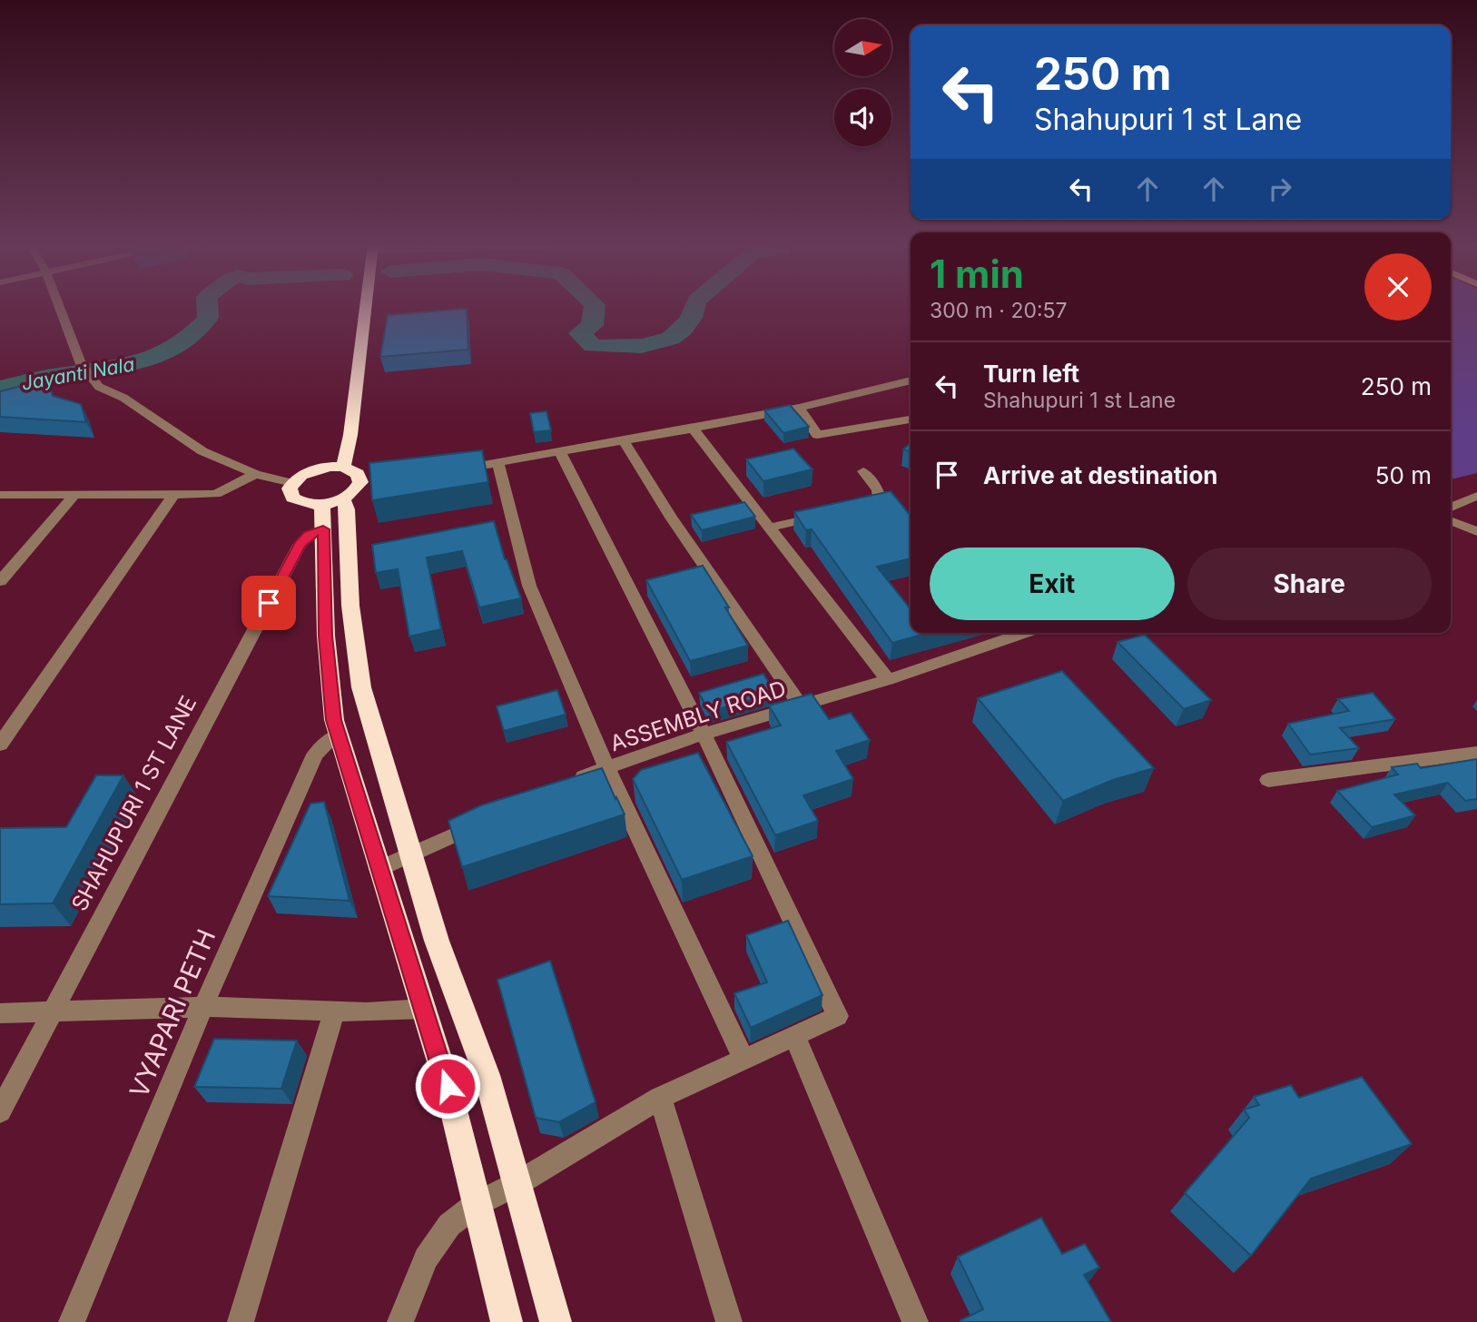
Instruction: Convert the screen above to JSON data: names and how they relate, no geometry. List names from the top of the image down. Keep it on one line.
{"streets":{"street":["ASSEMBLY ROAD","SHAHUPURI 1 ST LANE","VYAPARI PETH"]},"water":["Jayanti Nala"],"north":"right","page":{"turn":["250 m","Shahupuri 1 st Lane"],"heading":["1 min","300 m · 20:57"],"list":[{"name":"Turn left","note":"Shahupuri 1 st Lane","value":"250 m"},{"name":"Arrive at destination","value":"50 m"}],"buttons":["Exit","Share"]}}
